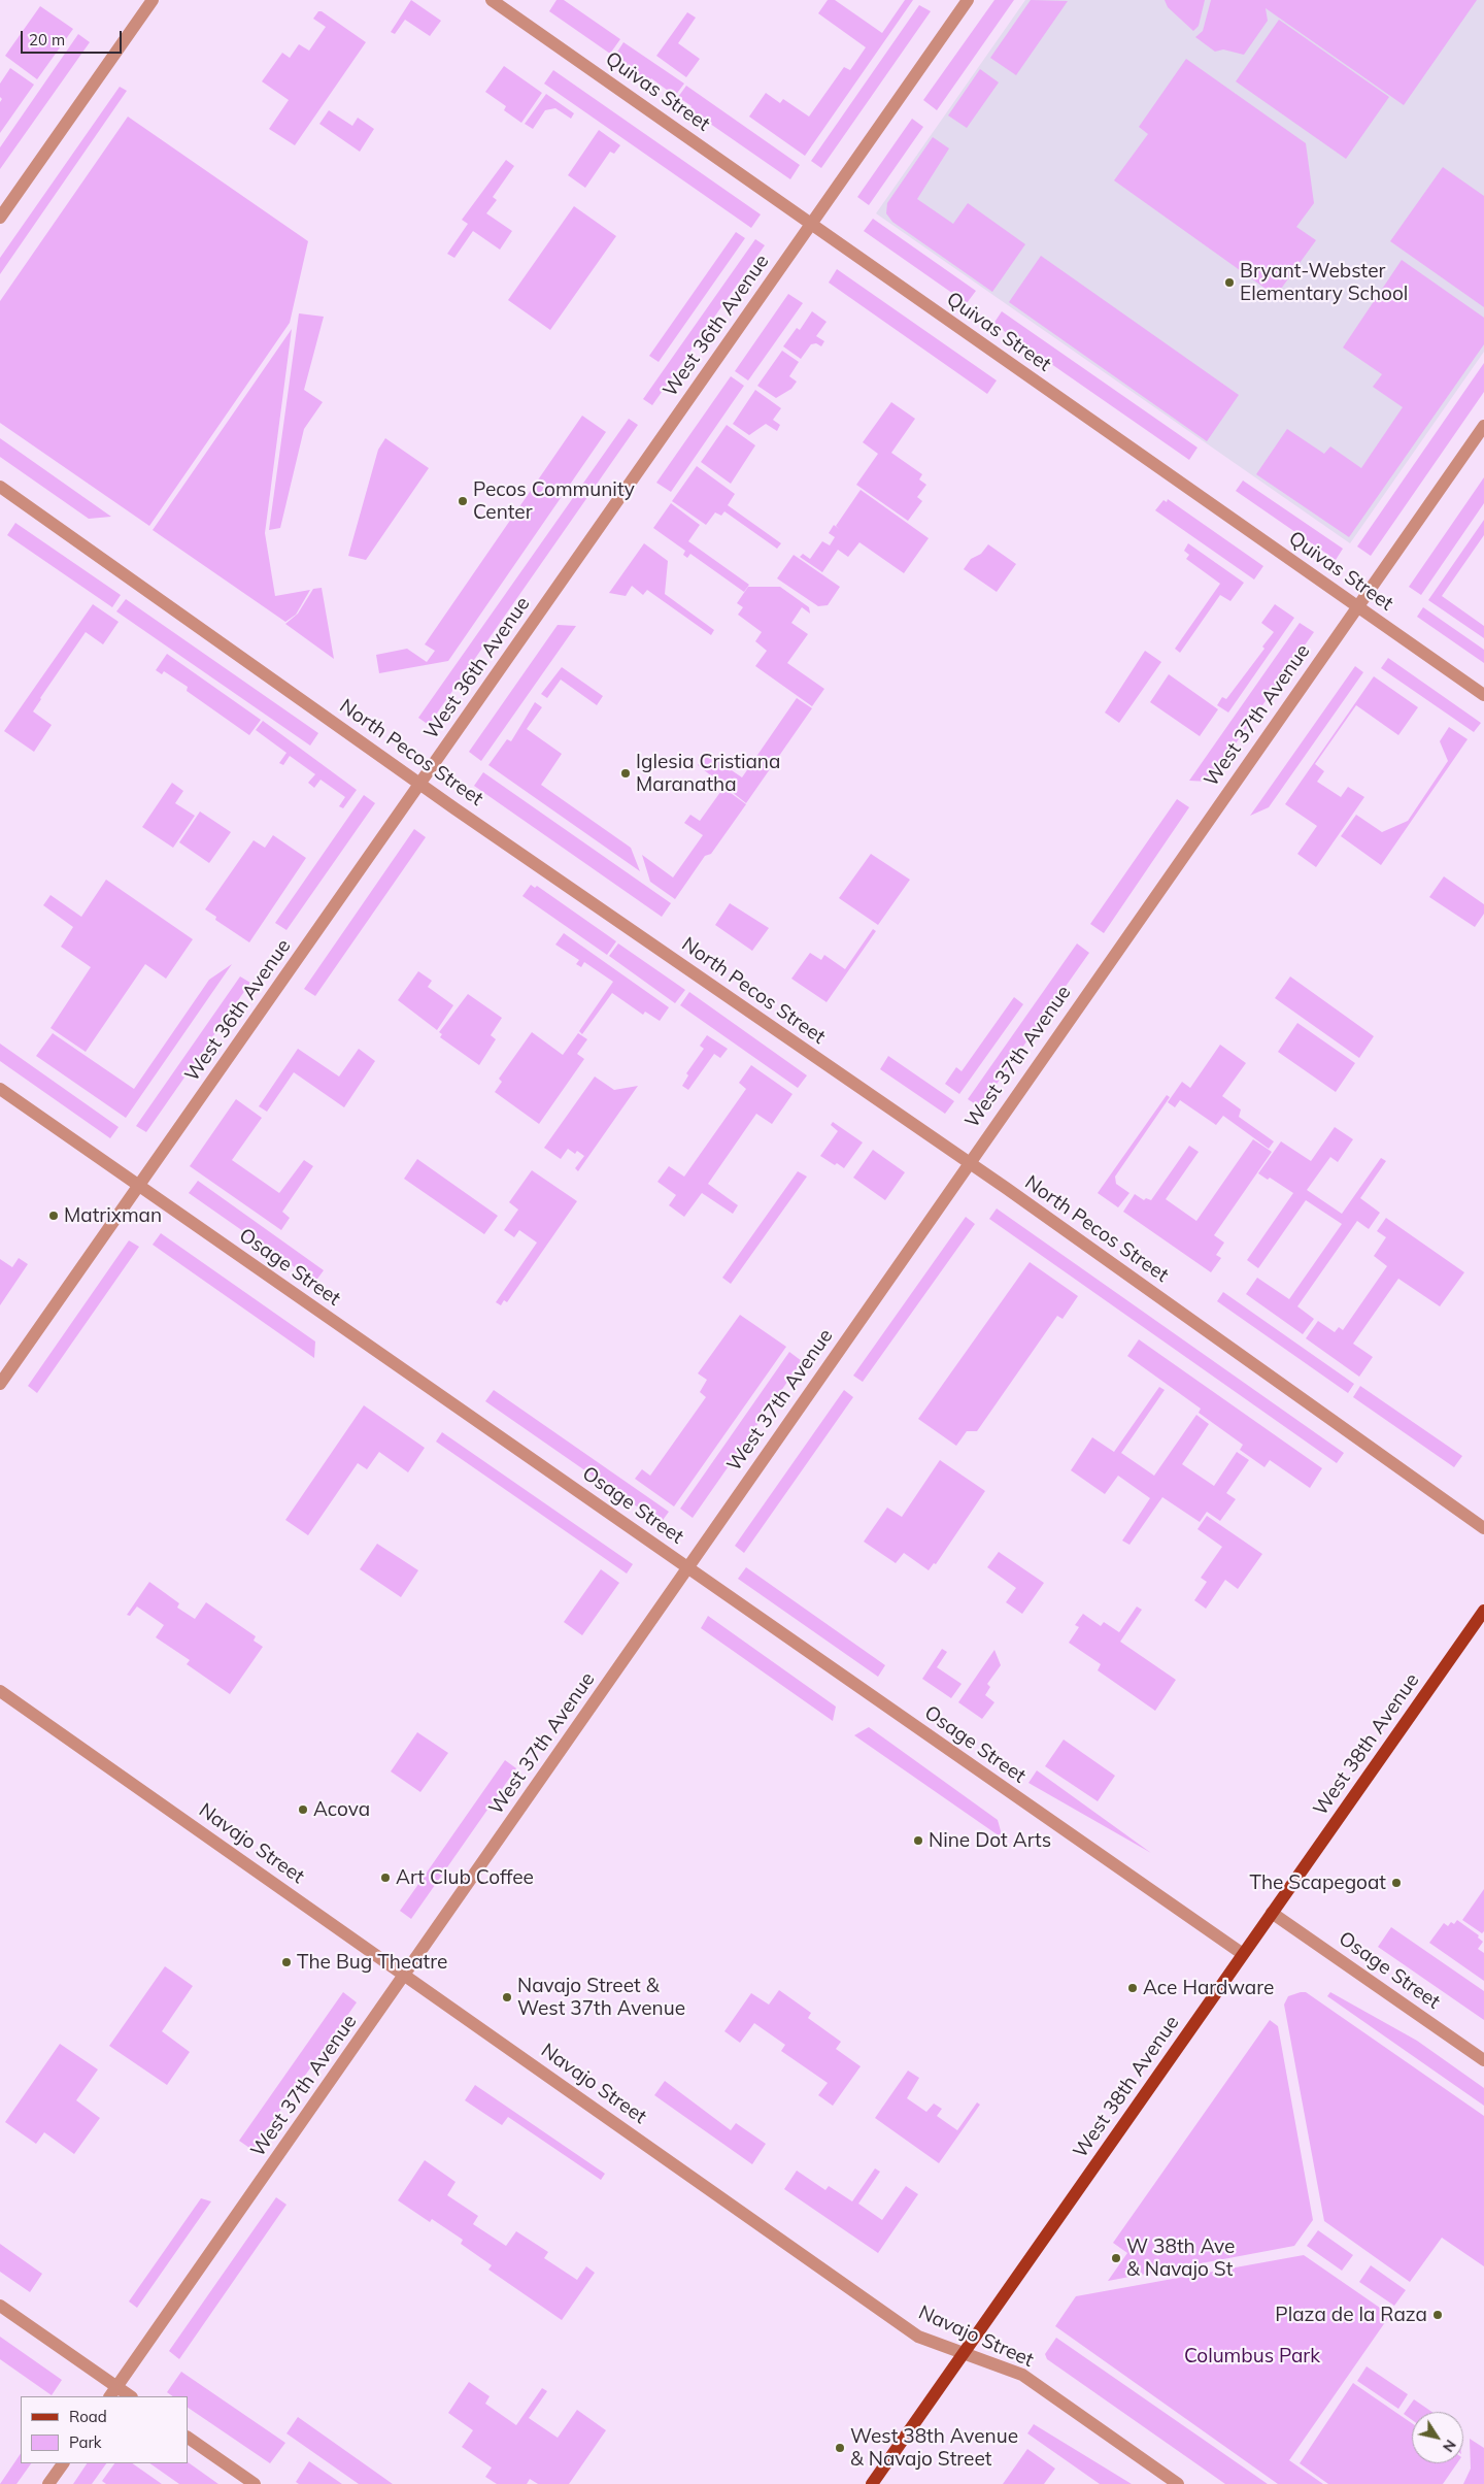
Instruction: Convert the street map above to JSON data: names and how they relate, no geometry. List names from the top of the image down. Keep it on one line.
{"streets":{"main road":["West 38th Avenue"],"street":["Quivas Street","West 36th Avenue","West 37th Avenue","North Pecos Street","Osage Street","Navajo Street"]},"crossings":[["Quivas Street","West 36th Avenue"],["Quivas Street","West 37th Avenue"],["West 36th Avenue","North Pecos Street"],["West 36th Avenue","Osage Street"],["West 37th Avenue","North Pecos Street"],["West 37th Avenue","Osage Street"],["West 37th Avenue","Navajo Street"],["Osage Street","West 38th Avenue"],["West 38th Avenue","Navajo Street"]],"parks":["Columbus Park"],"places":["Bryant-Webster Elementary School","Pecos Community Center","Iglesia Cristiana Maranatha","Matrixman","Acova","Nine Dot Arts","Art Club Coffee","The Scapegoat","The Bug Theatre","Ace Hardware","Navajo Street & West 37th Avenue","W 38th Ave & Navajo St","Plaza de la Raza","West 38th Avenue & Navajo Street"],"legend":["Road","Park"],"scale_bar":"20 m","north":"bottom right"}
